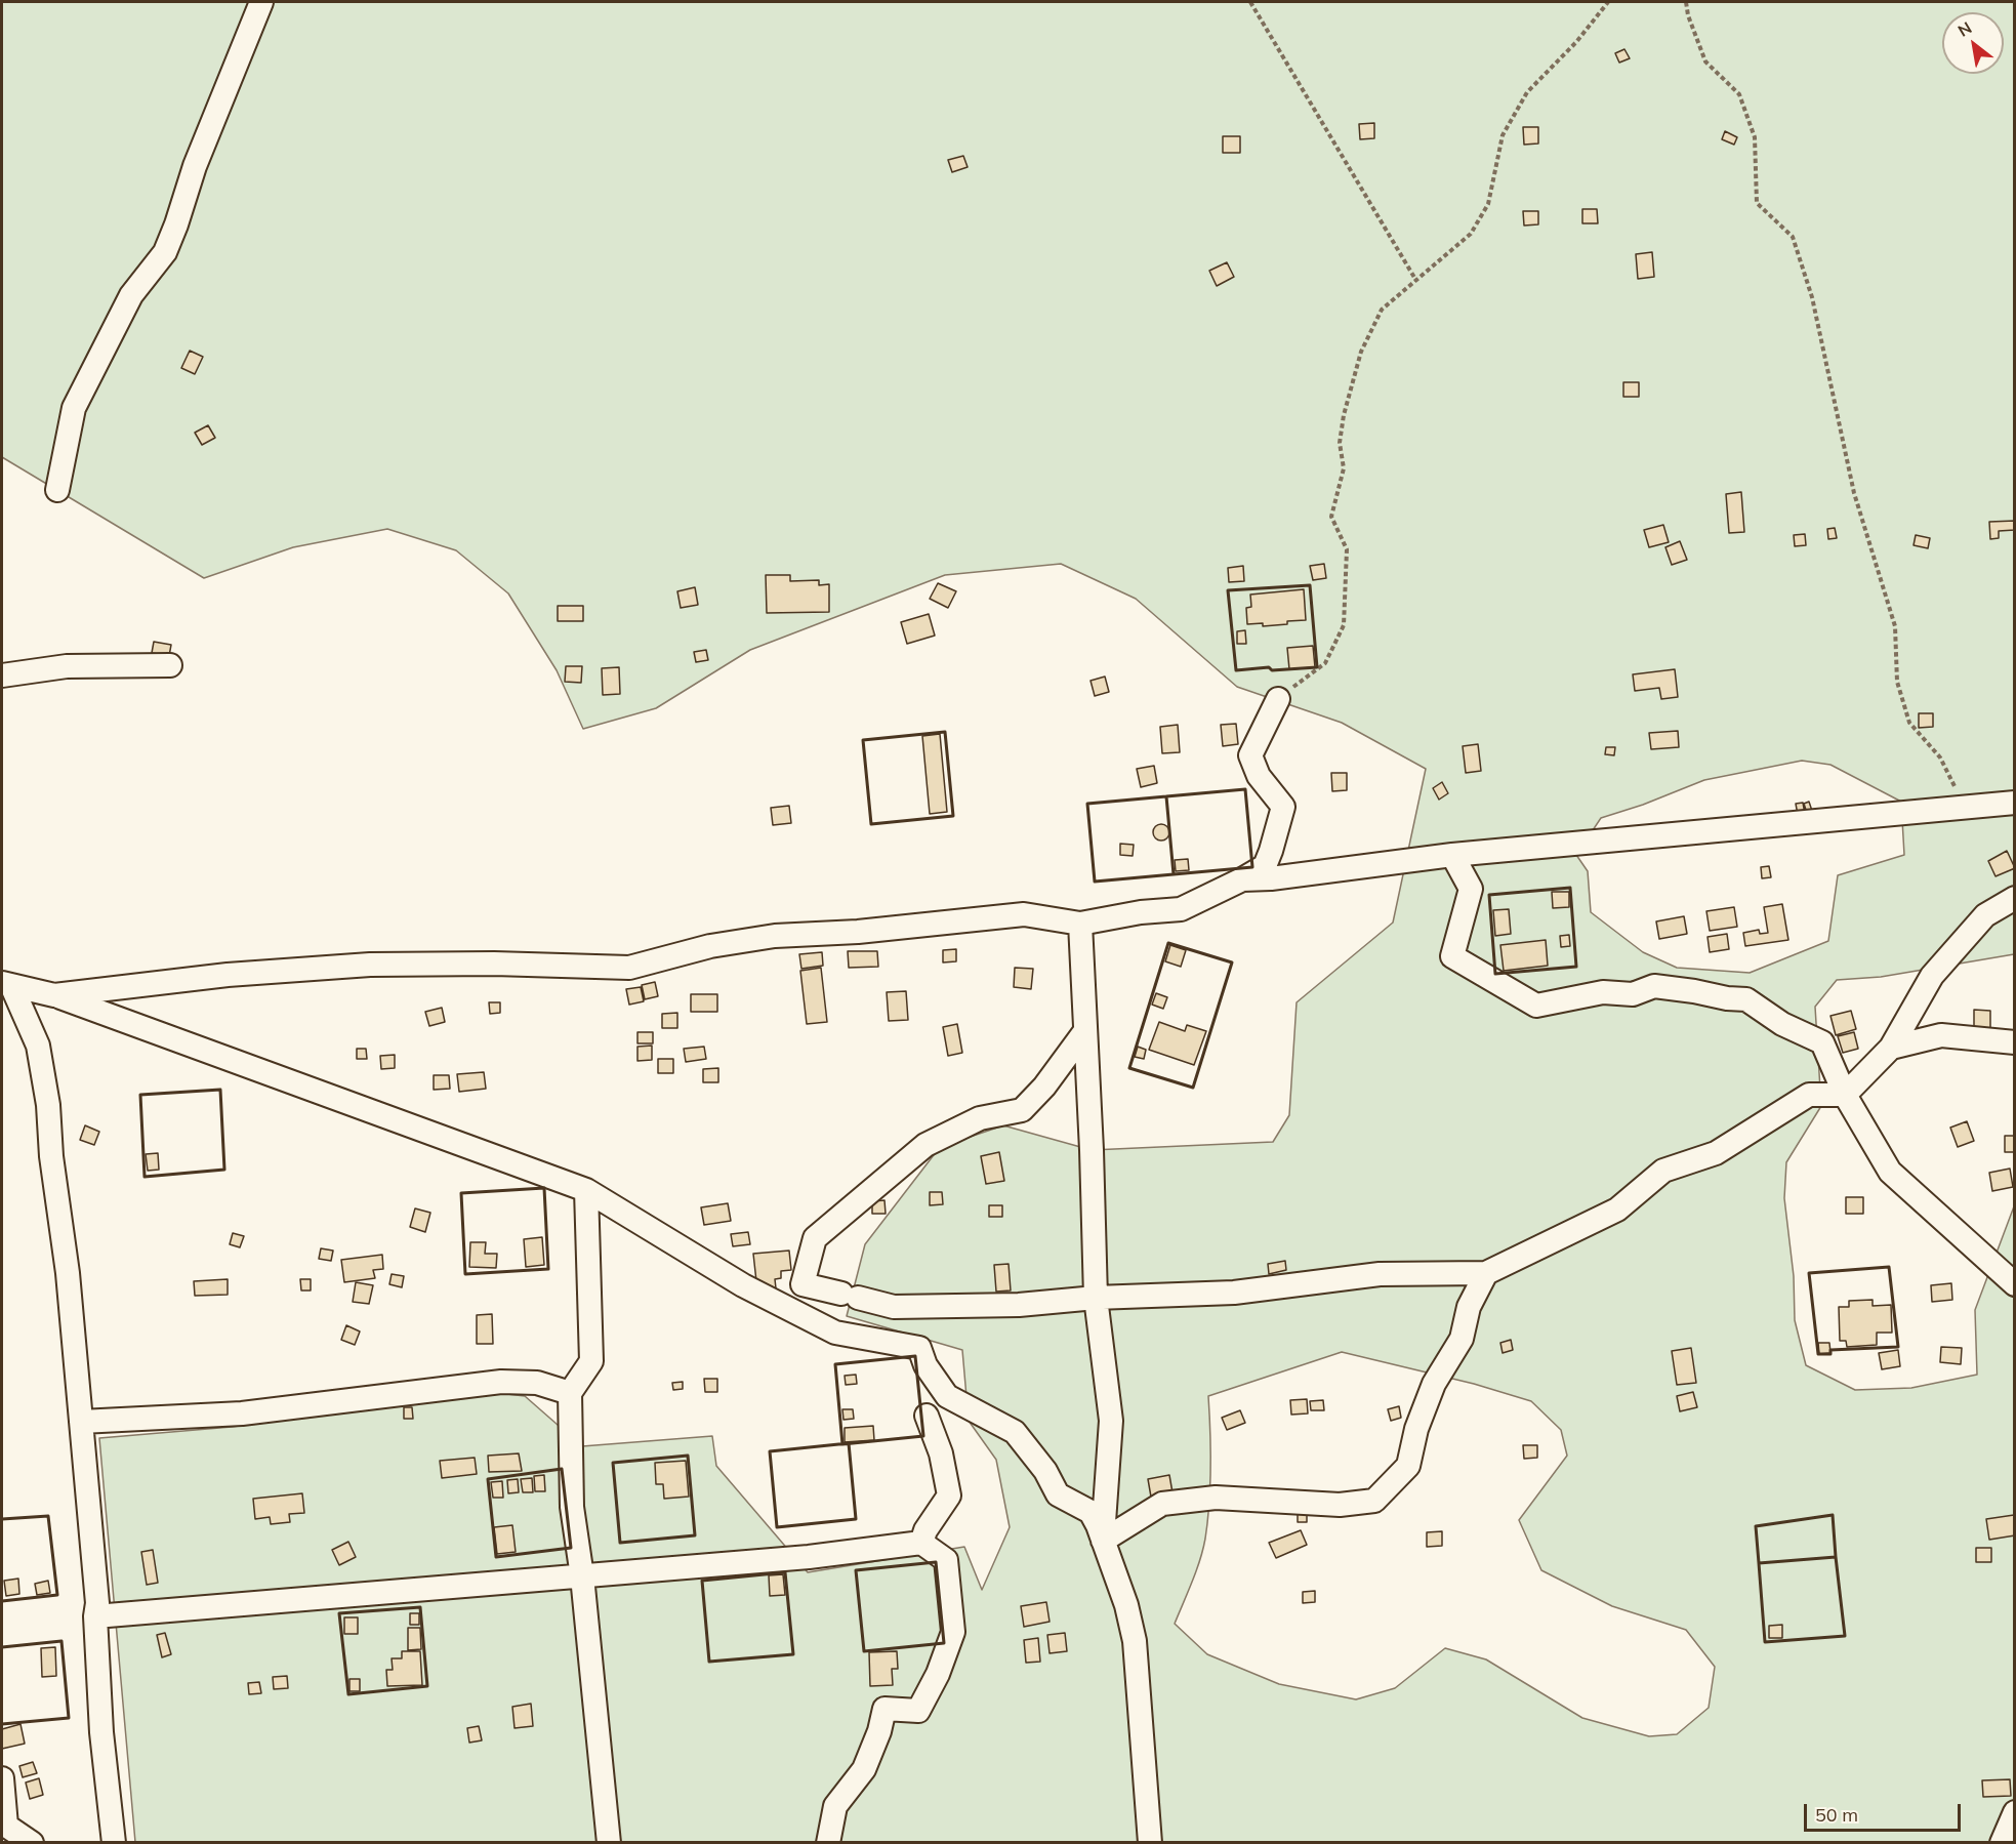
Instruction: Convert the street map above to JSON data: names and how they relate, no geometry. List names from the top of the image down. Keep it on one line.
{"scale_bar":"50 m","north":"top left"}
